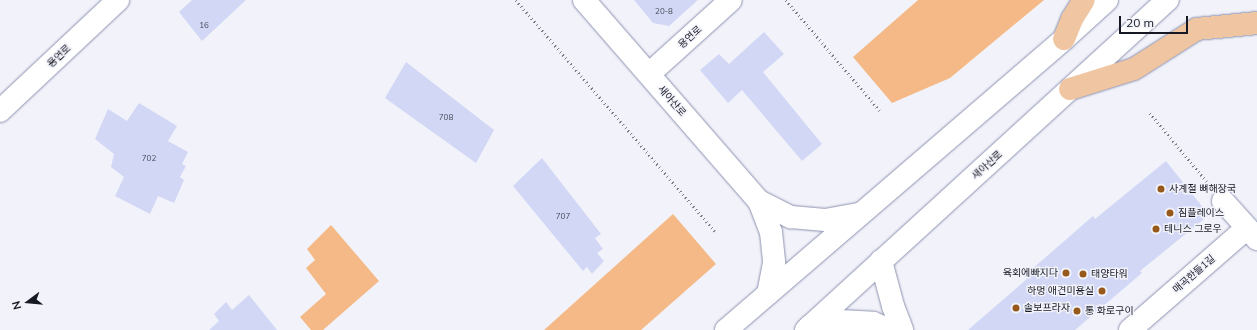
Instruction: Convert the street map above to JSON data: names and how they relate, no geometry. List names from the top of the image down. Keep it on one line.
{"streets":{"street":["용연로","새아산로","매곡한들1길"]},"crossings":[["용연로","새아산로"]],"places":["사계절 뼈해장국","짐플레이스","테니스 그로우","육회에빠지다","태양타워","하멍 애견미용실","솔보프라자","통 화로구이"],"house_numbers":["20-8","16","708","702","707"],"scale_bar":"20 m","north":"left"}
